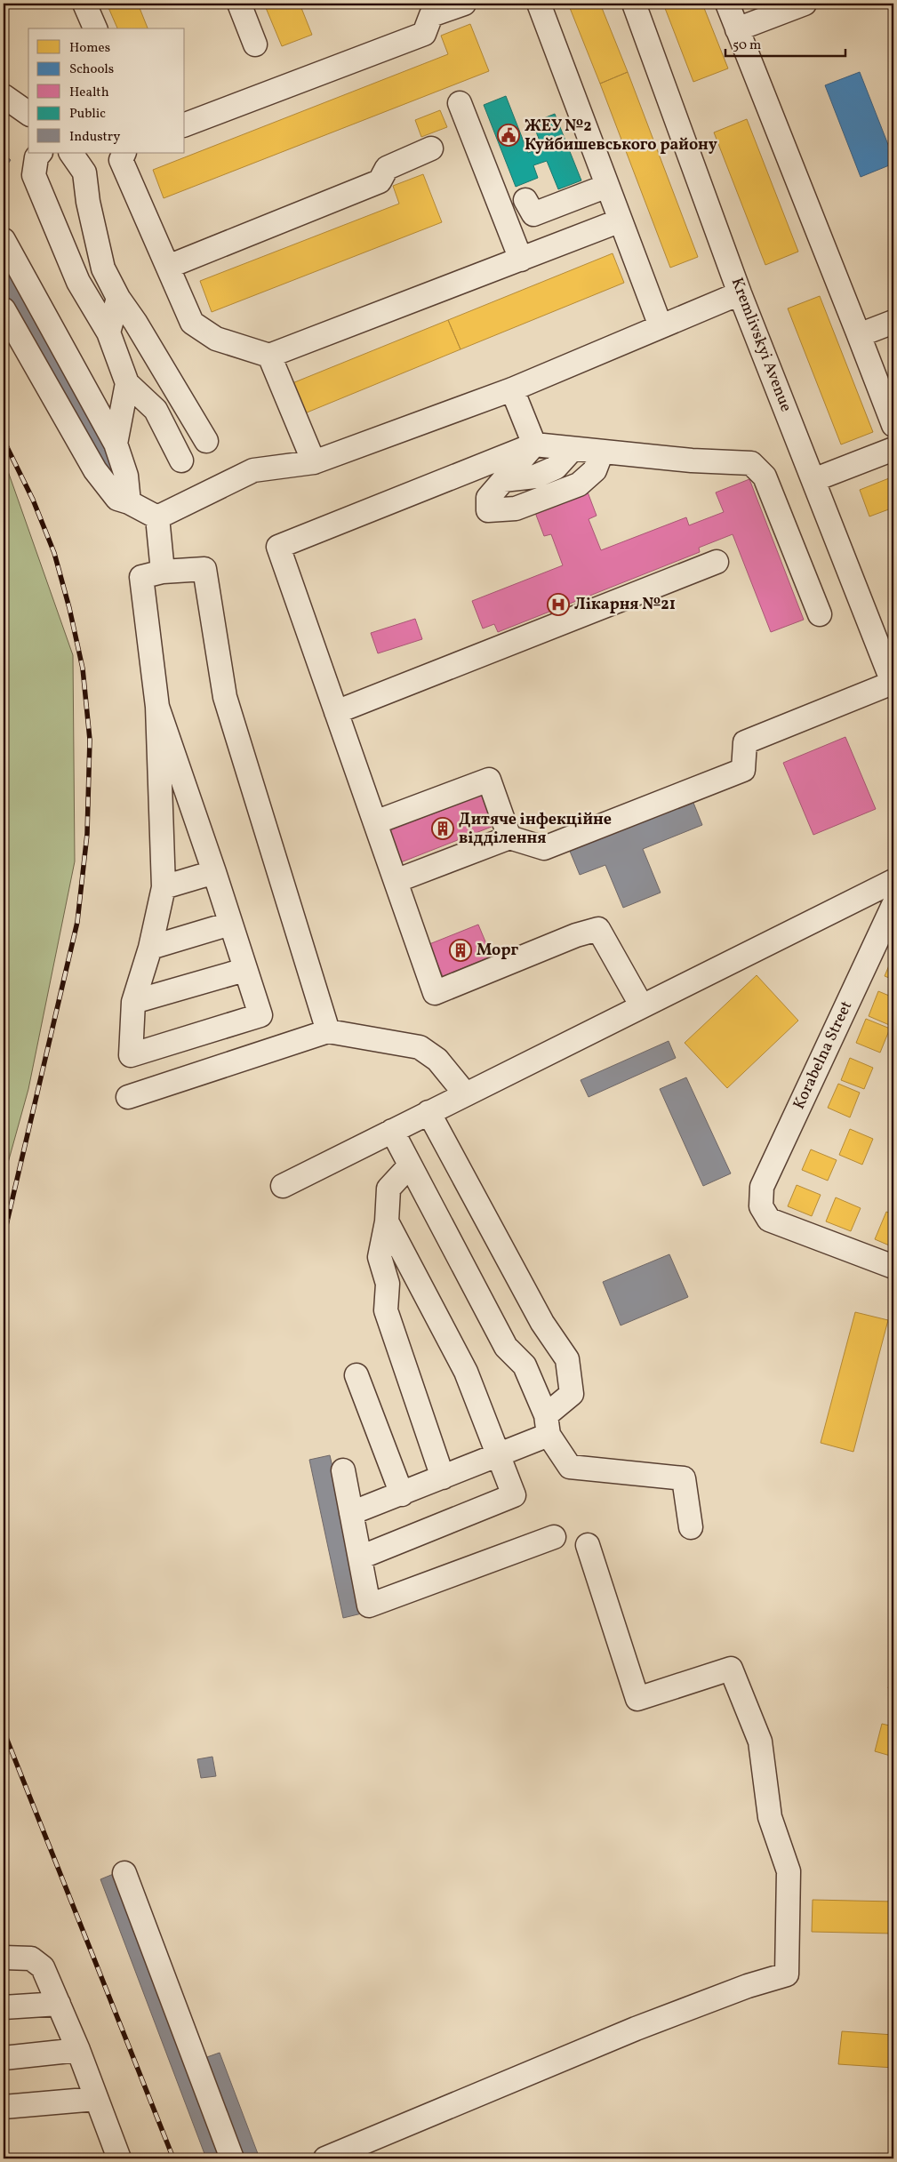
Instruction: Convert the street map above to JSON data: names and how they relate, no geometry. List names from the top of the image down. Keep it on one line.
{"streets":{"street":["Kremlivskyi Avenue","Korabelna Street"]},"places":{"public building":["ЖЕУ №2 Куйбишевського району"],"hospital":["Лікарня №21"],"building":["Дитяче інфекційне відділення","Морг"]},"legend":["Homes","Schools","Health","Public","Industry"],"scale_bar":"50 m"}
